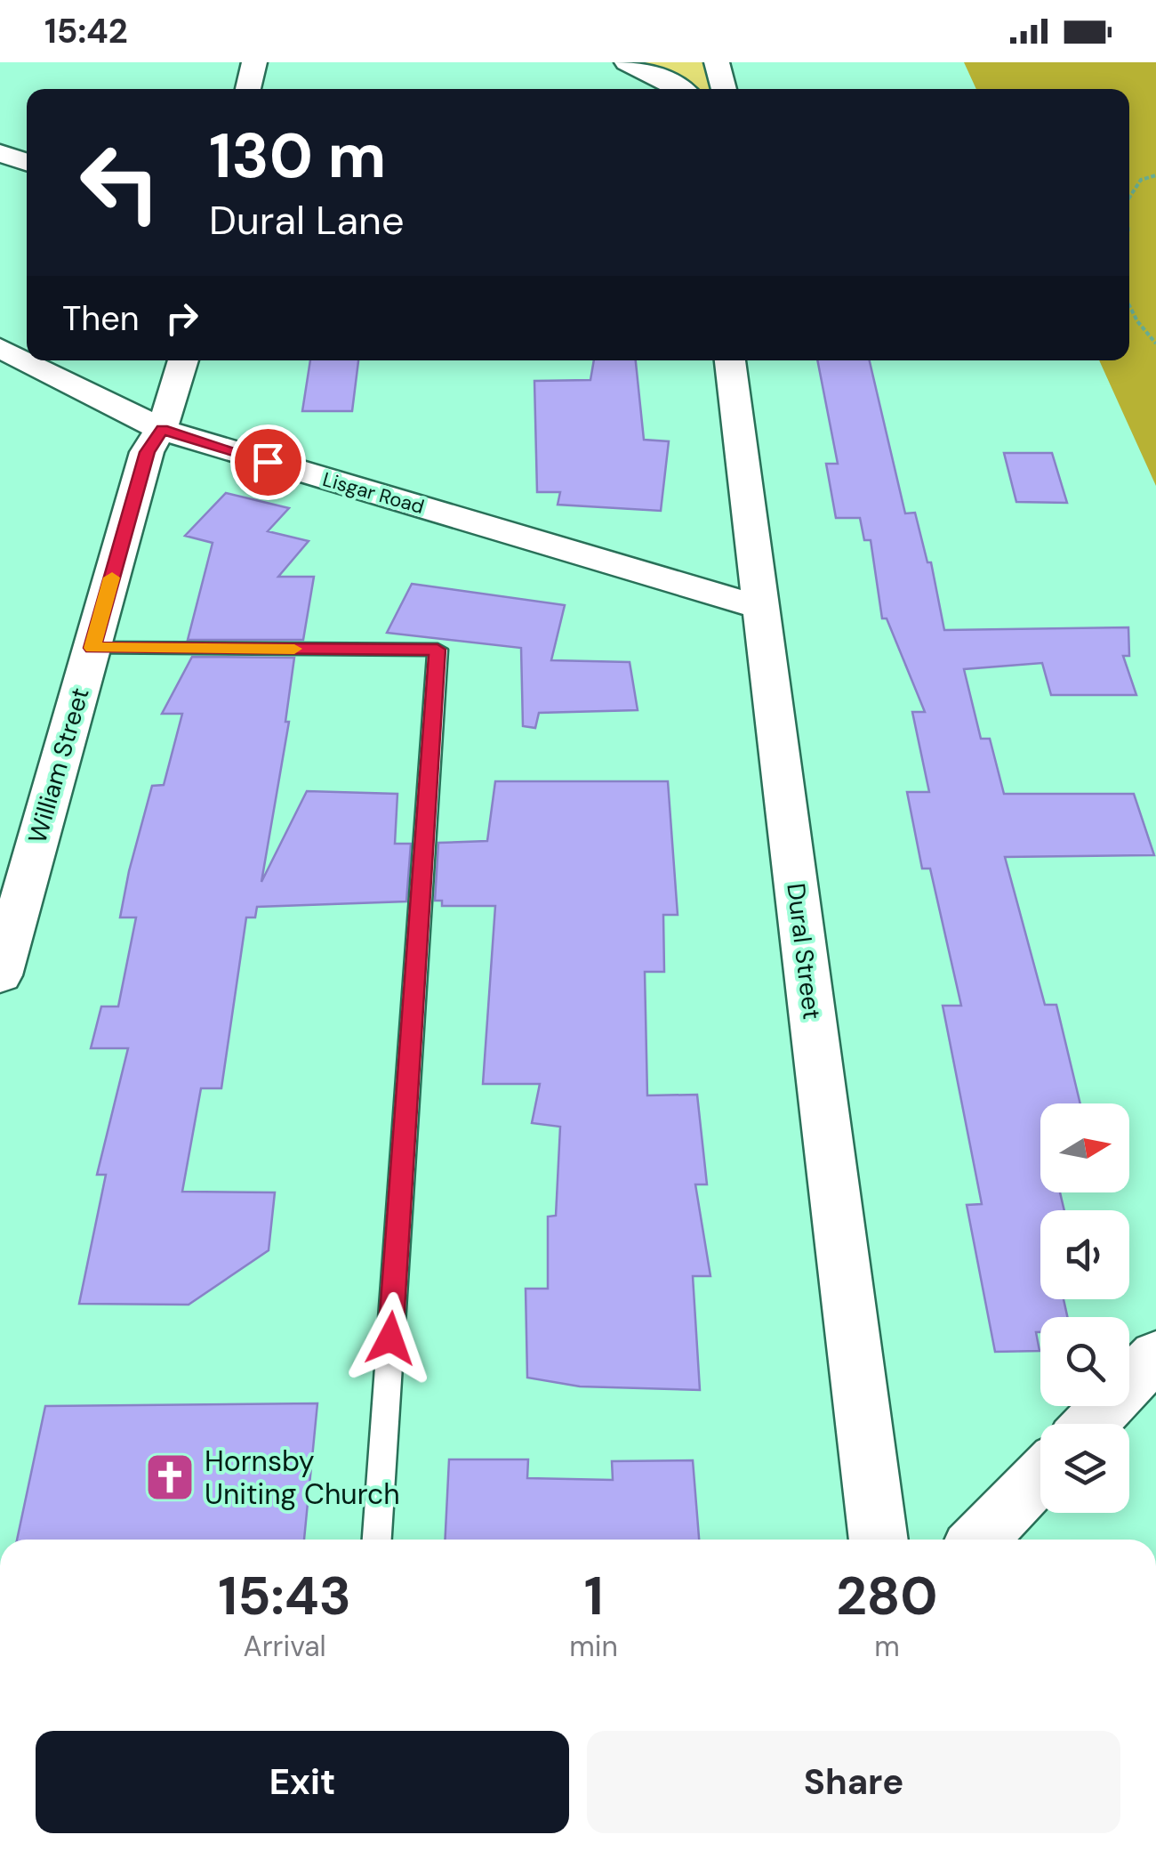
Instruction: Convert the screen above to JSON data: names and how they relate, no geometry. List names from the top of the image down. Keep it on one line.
{"streets":{"street":["Lisgar Road","William Street","Dural Street"]},"crossings":[["Lisgar Road","William Street"],["Lisgar Road","Dural Street"]],"places":{"church":["Hornsby Uniting Church"]},"north":"right","page":{"status":"15:42","turn":["130 m","Dural Lane"],"then":"Then","eta":["15:43","Arrival","1","min","280","m"],"buttons":["Exit","Share"]}}
